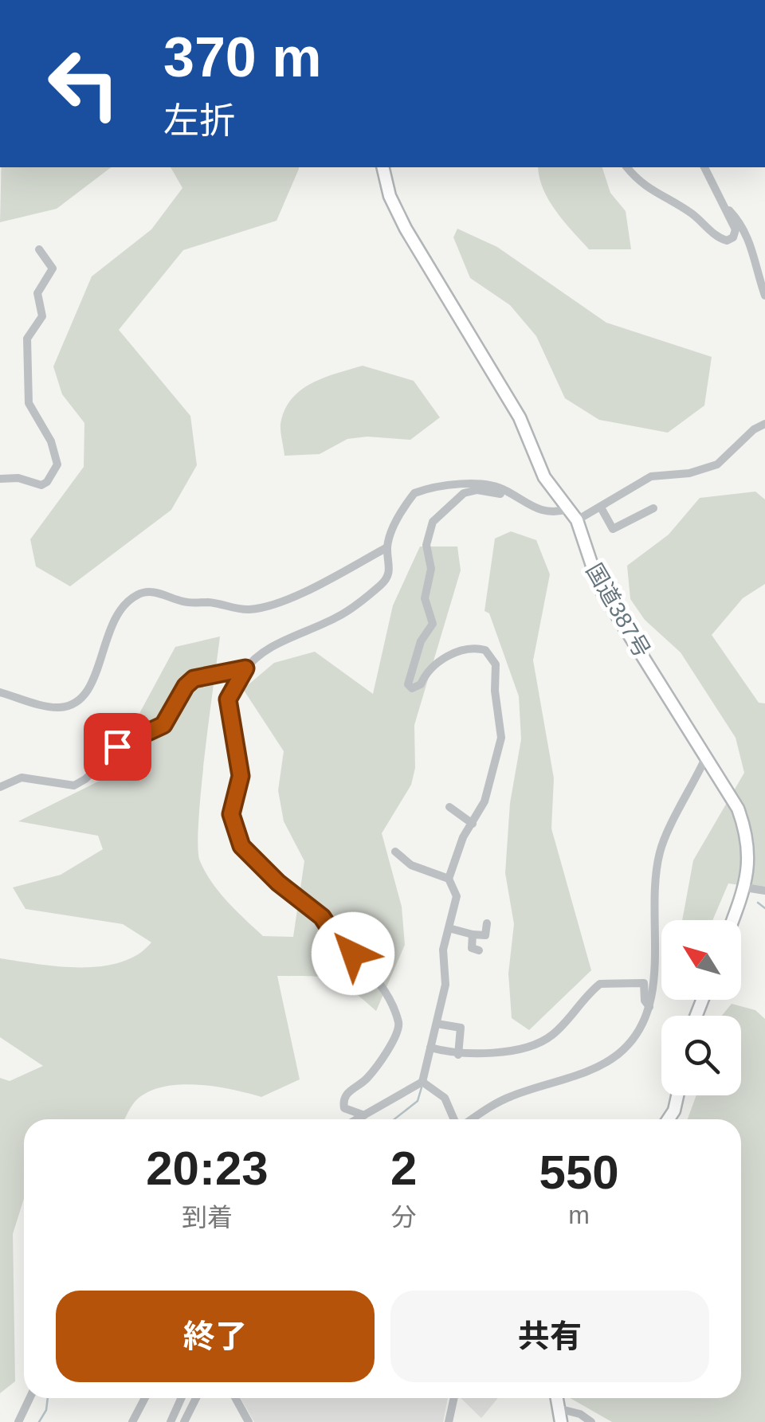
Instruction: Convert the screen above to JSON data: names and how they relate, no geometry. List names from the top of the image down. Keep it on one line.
{"streets":{"highway":["国道387号"]},"north":"top left","page":{"turn":["370 m","左折"],"eta":["20:23","到着","2","分","550","m"],"buttons":["終了","共有"]}}
